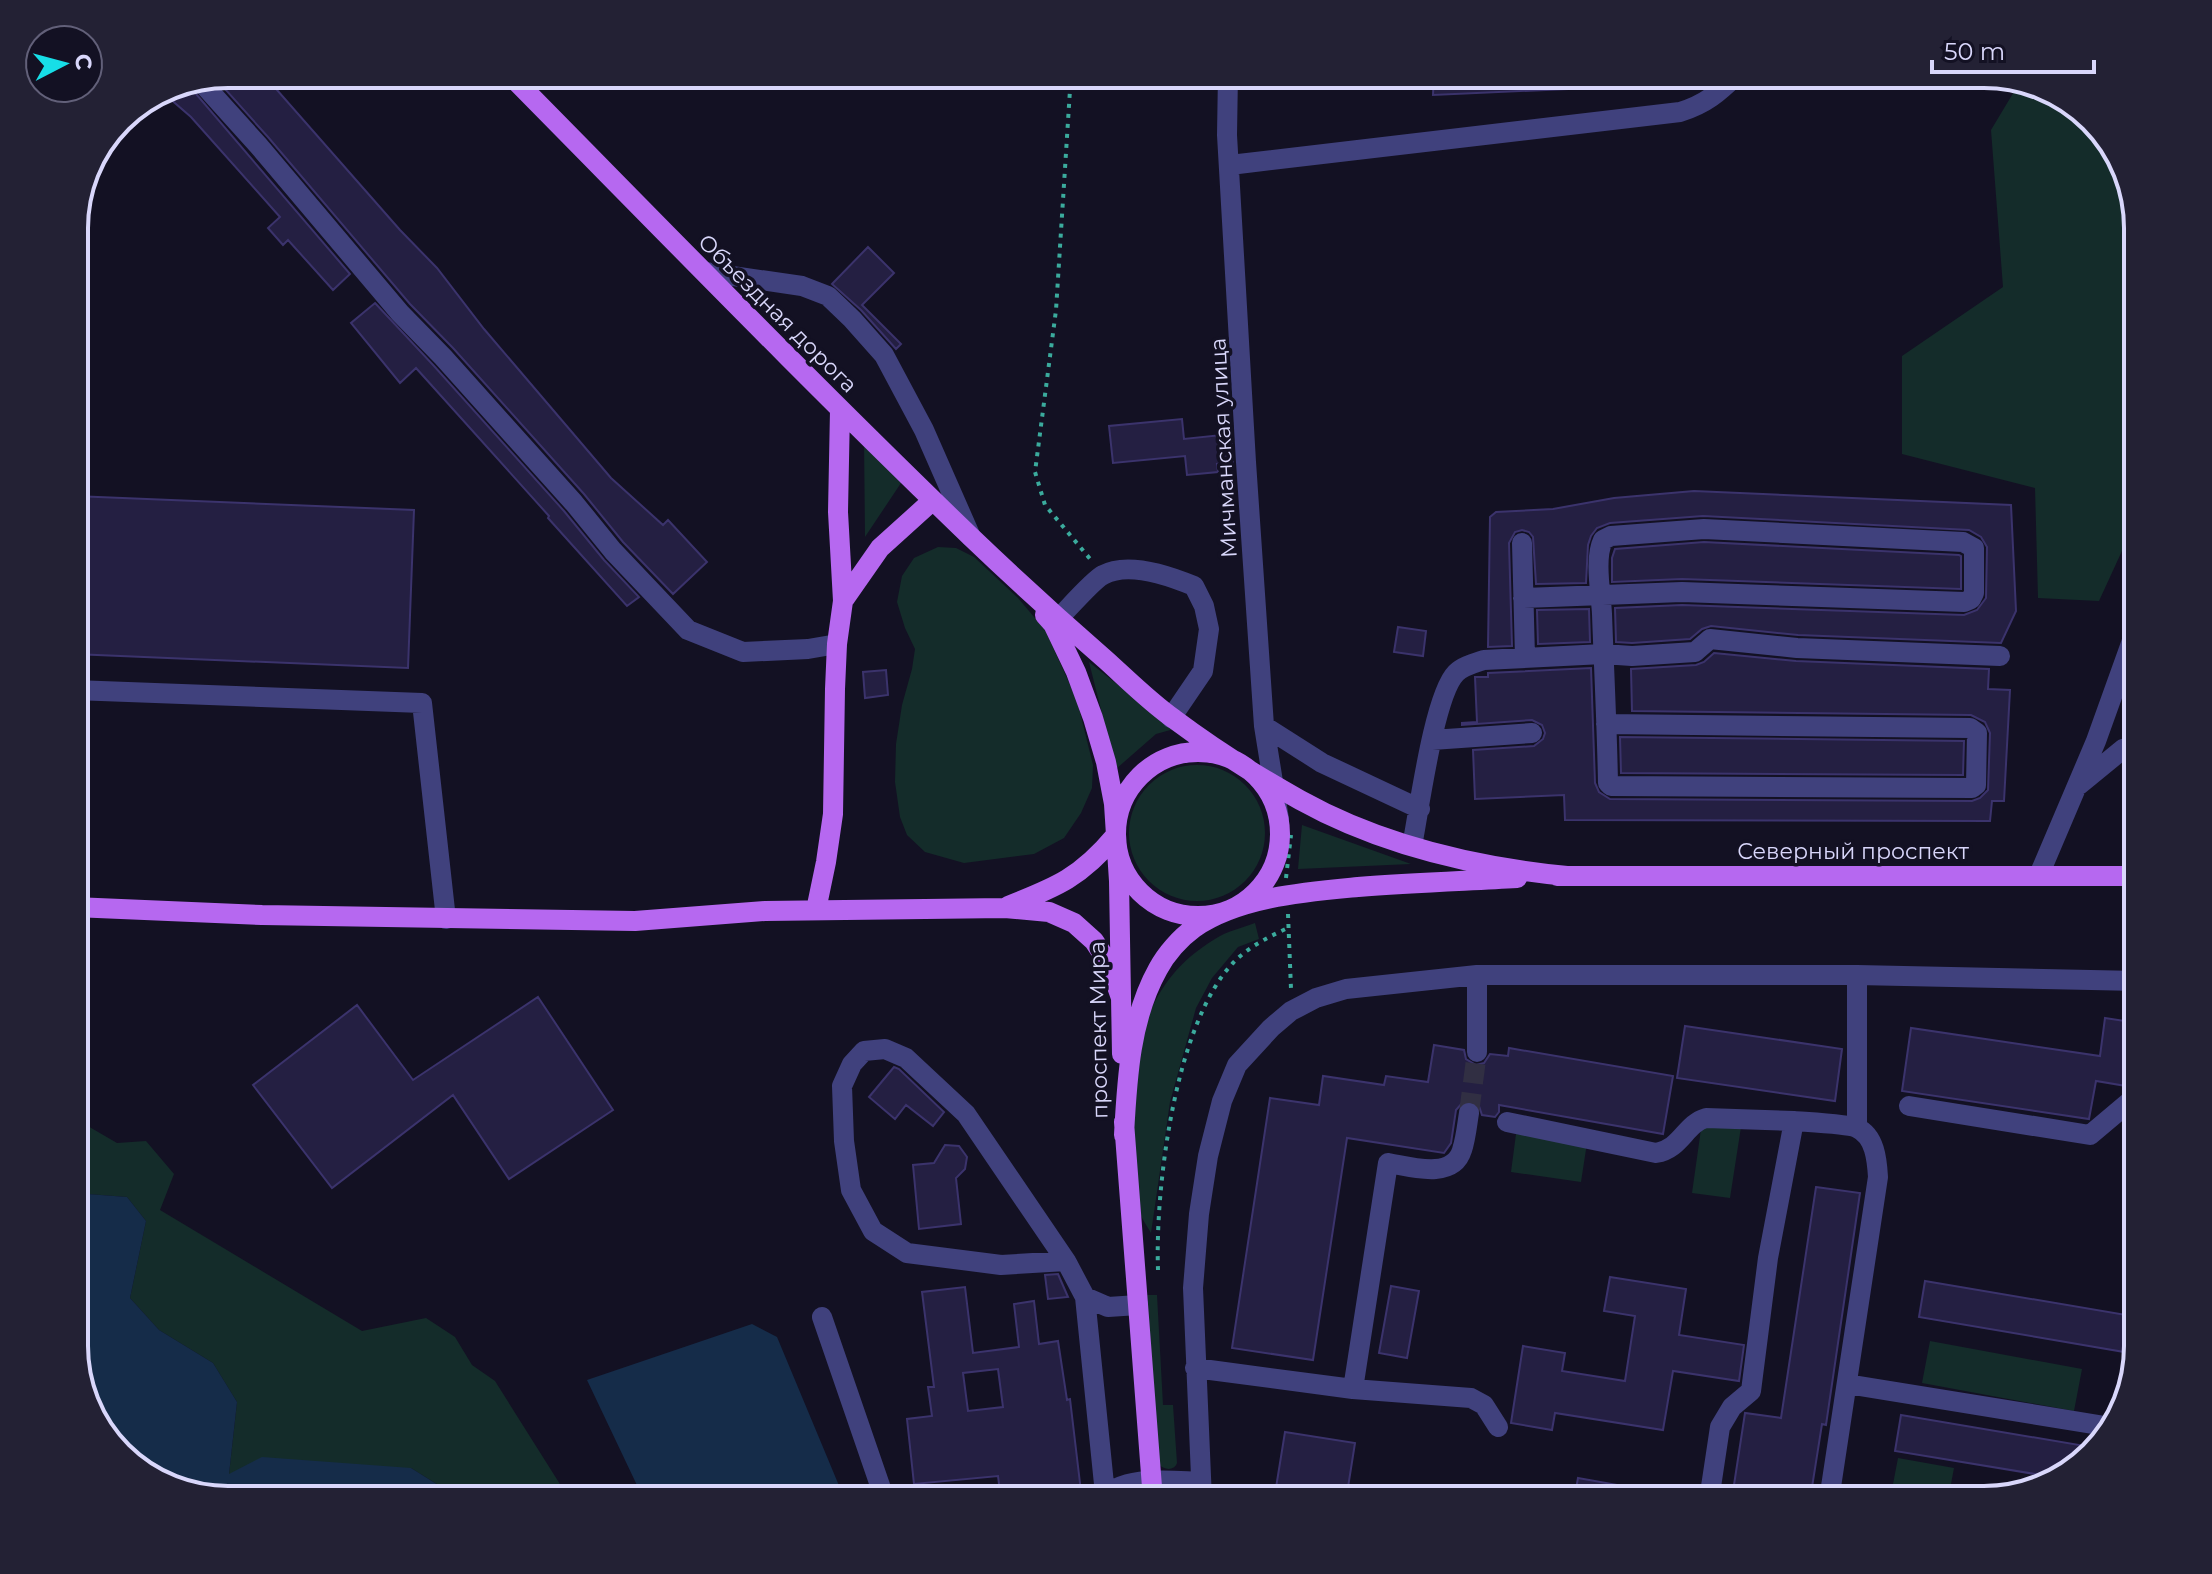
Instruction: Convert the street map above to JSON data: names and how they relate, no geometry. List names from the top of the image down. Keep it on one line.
{"streets":{"main road":["Объездная дорога","Северный проспект","проспект Мира"],"street":["Мичманская улица"]},"crossings":[["Объездная дорога","проспект Мира"],["Мичманская улица","проспект Мира"]],"scale_bar":"50 m","north":"right"}
